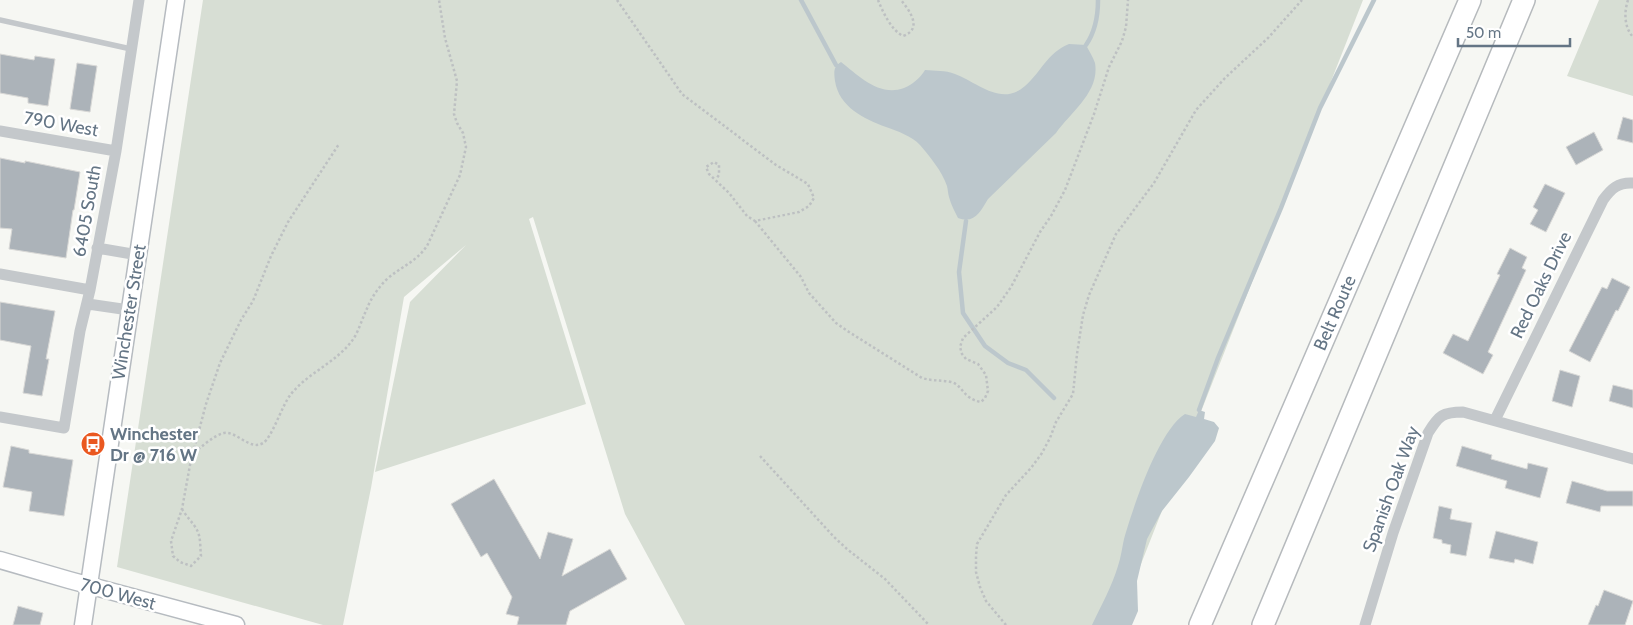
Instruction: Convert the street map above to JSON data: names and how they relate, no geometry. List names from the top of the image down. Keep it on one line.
{"streets":{"highway":["Belt Route"],"main road":["Winchester Street","700 West"],"street":["790 West","6405 South","Red Oaks Drive","Spanish Oak Way"]},"crossings":[["790 West","6405 South"],["Red Oaks Drive","Spanish Oak Way"],["Winchester Street","700 West"]],"places":{"bus stop":["Winchester Dr @ 716 W"]},"scale_bar":"50 m"}
